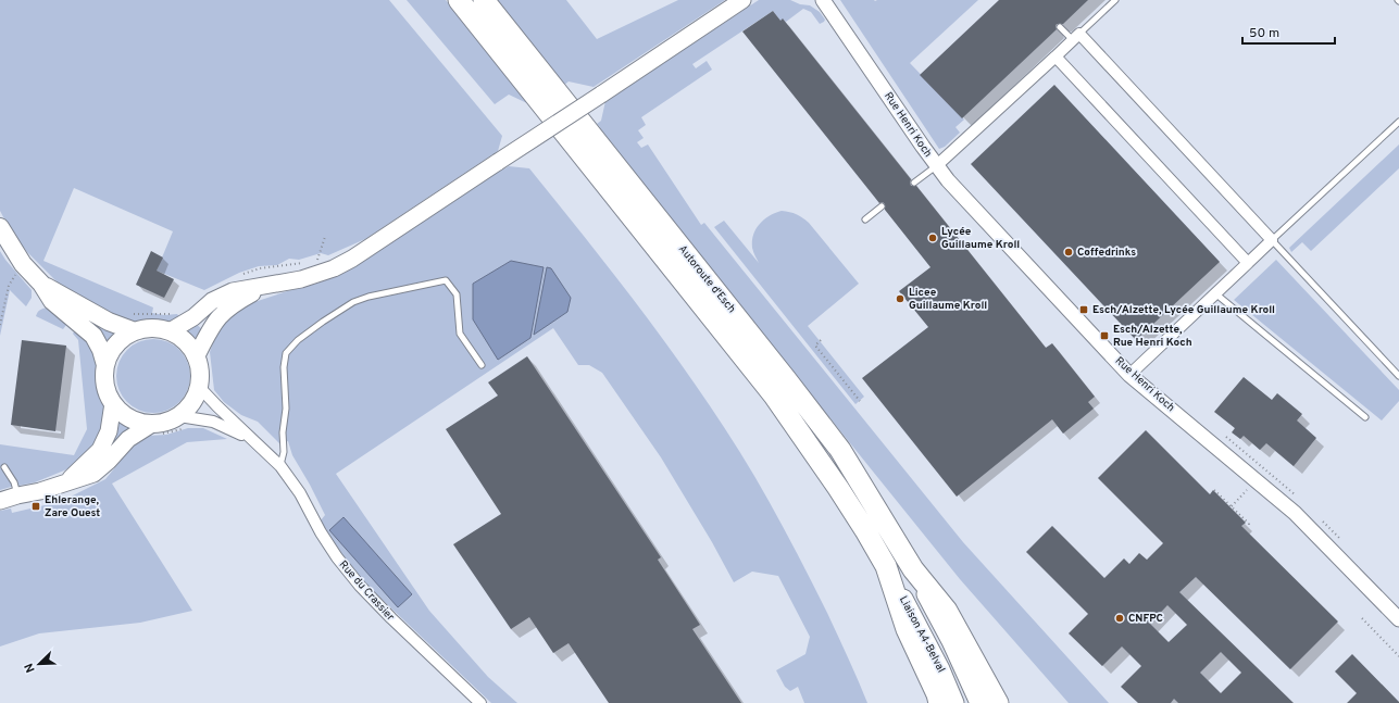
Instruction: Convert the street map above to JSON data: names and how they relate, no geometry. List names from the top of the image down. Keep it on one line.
{"streets":{"highway":["Autoroute d'Esch","Liaison A4-Belval"],"street":["Rue Henri Koch","Rue du Crassier"]},"crossings":[["Autoroute d'Esch","Liaison A4-Belval"]],"places":{"other":["Lycée Guillaume Kroll","Coffedrinks","Licee Guillaume Kroll","CNFPC"],"transit":["Esch/Alzette, Lycée Guillaume Kroll","Esch/Alzette, Rue Henri Koch","Ehlerange, Zare Ouest"]},"scale_bar":"50 m","north":"bottom left"}
